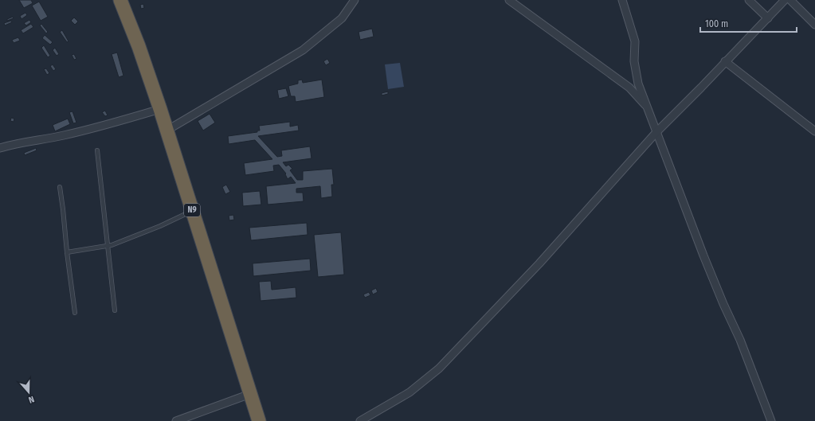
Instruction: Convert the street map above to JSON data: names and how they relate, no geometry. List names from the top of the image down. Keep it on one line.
{"streets":{"highway":["N9"]},"scale_bar":"100 m","north":"bottom"}
